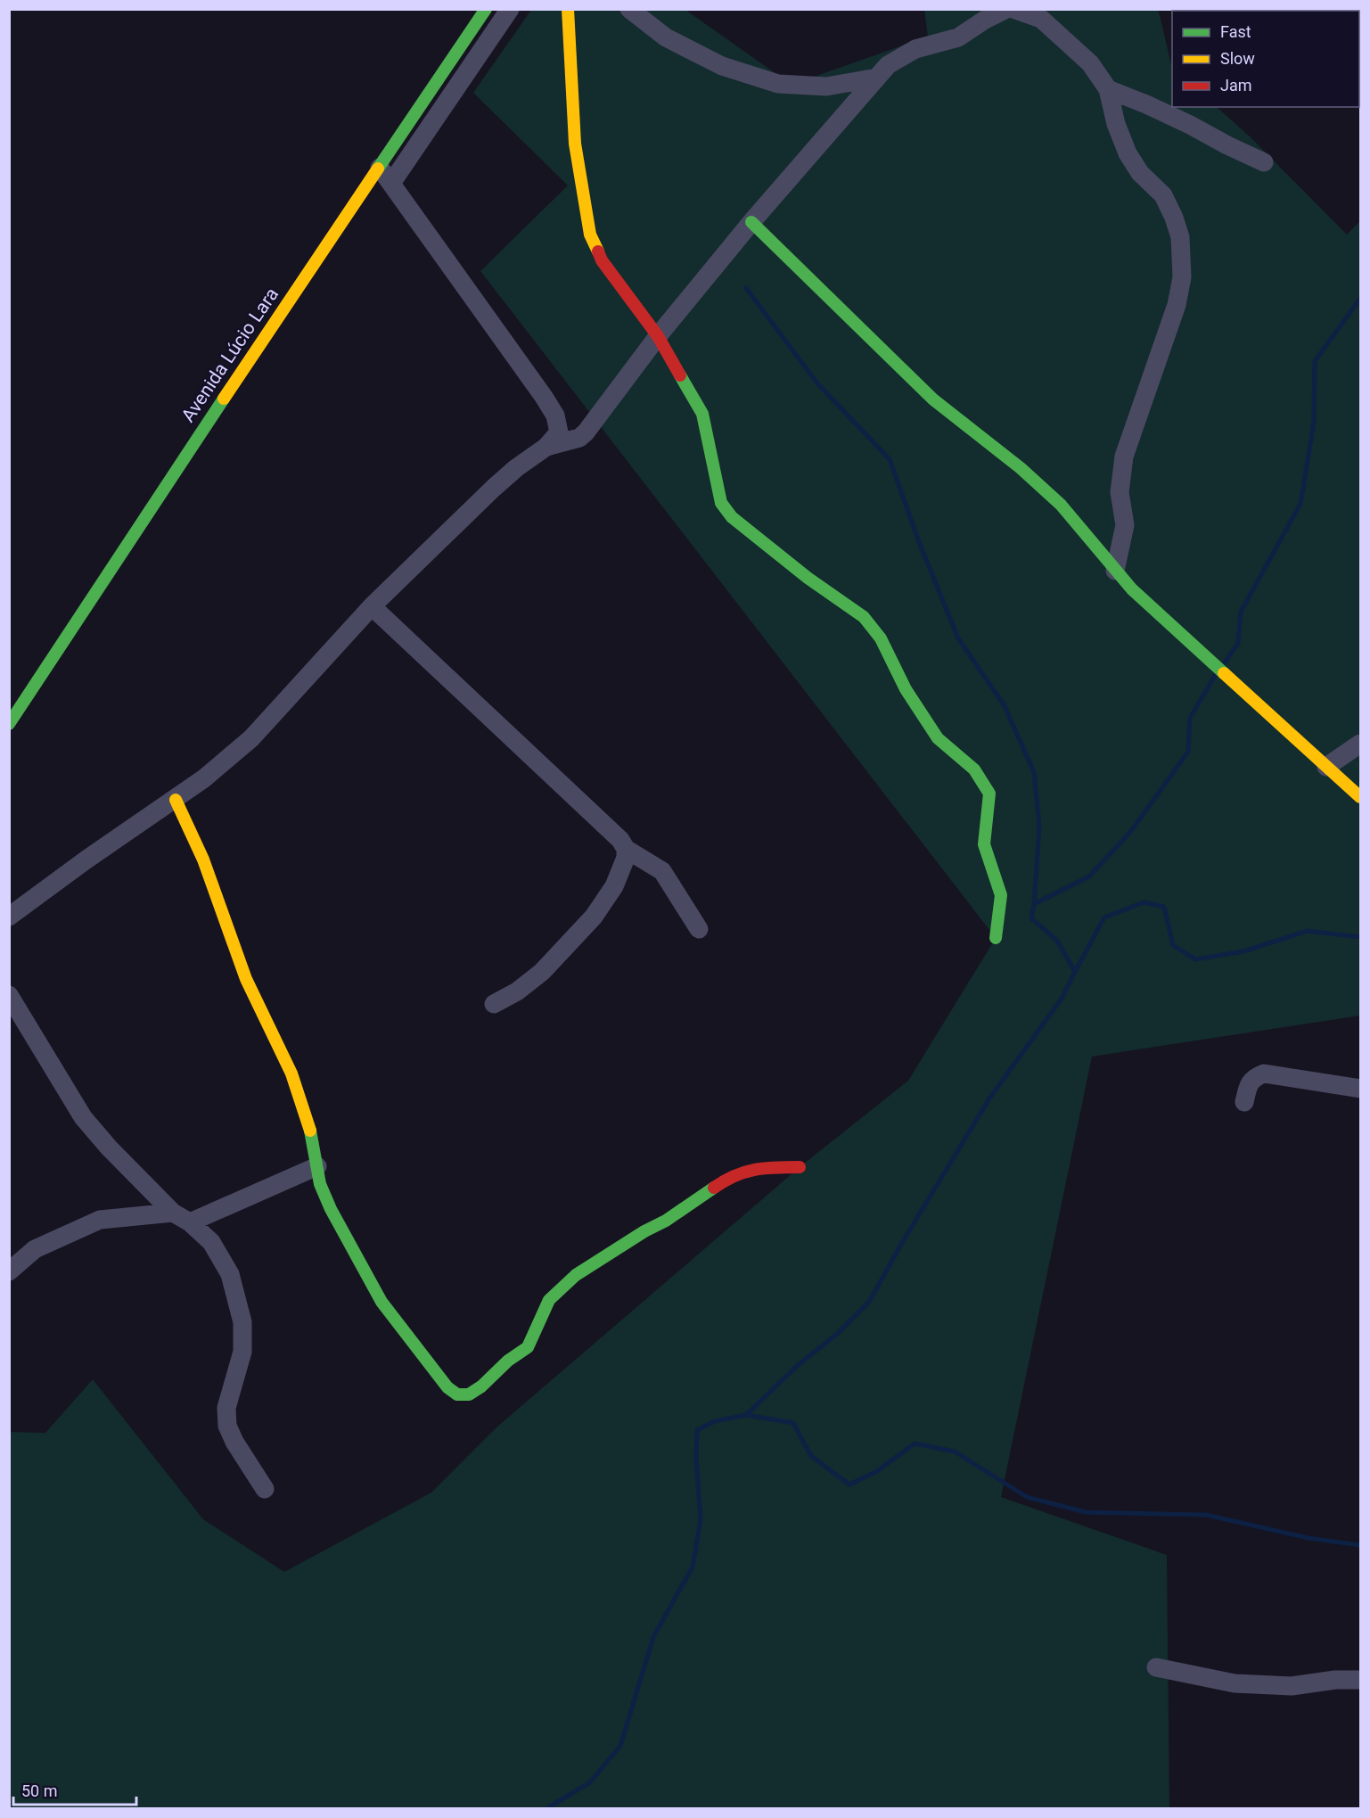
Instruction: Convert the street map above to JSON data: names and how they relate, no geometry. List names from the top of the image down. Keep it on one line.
{"streets":{"street":["Avenida Lúcio Lara"]},"legend":["Fast","Slow","Jam"],"scale_bar":"50 m"}
